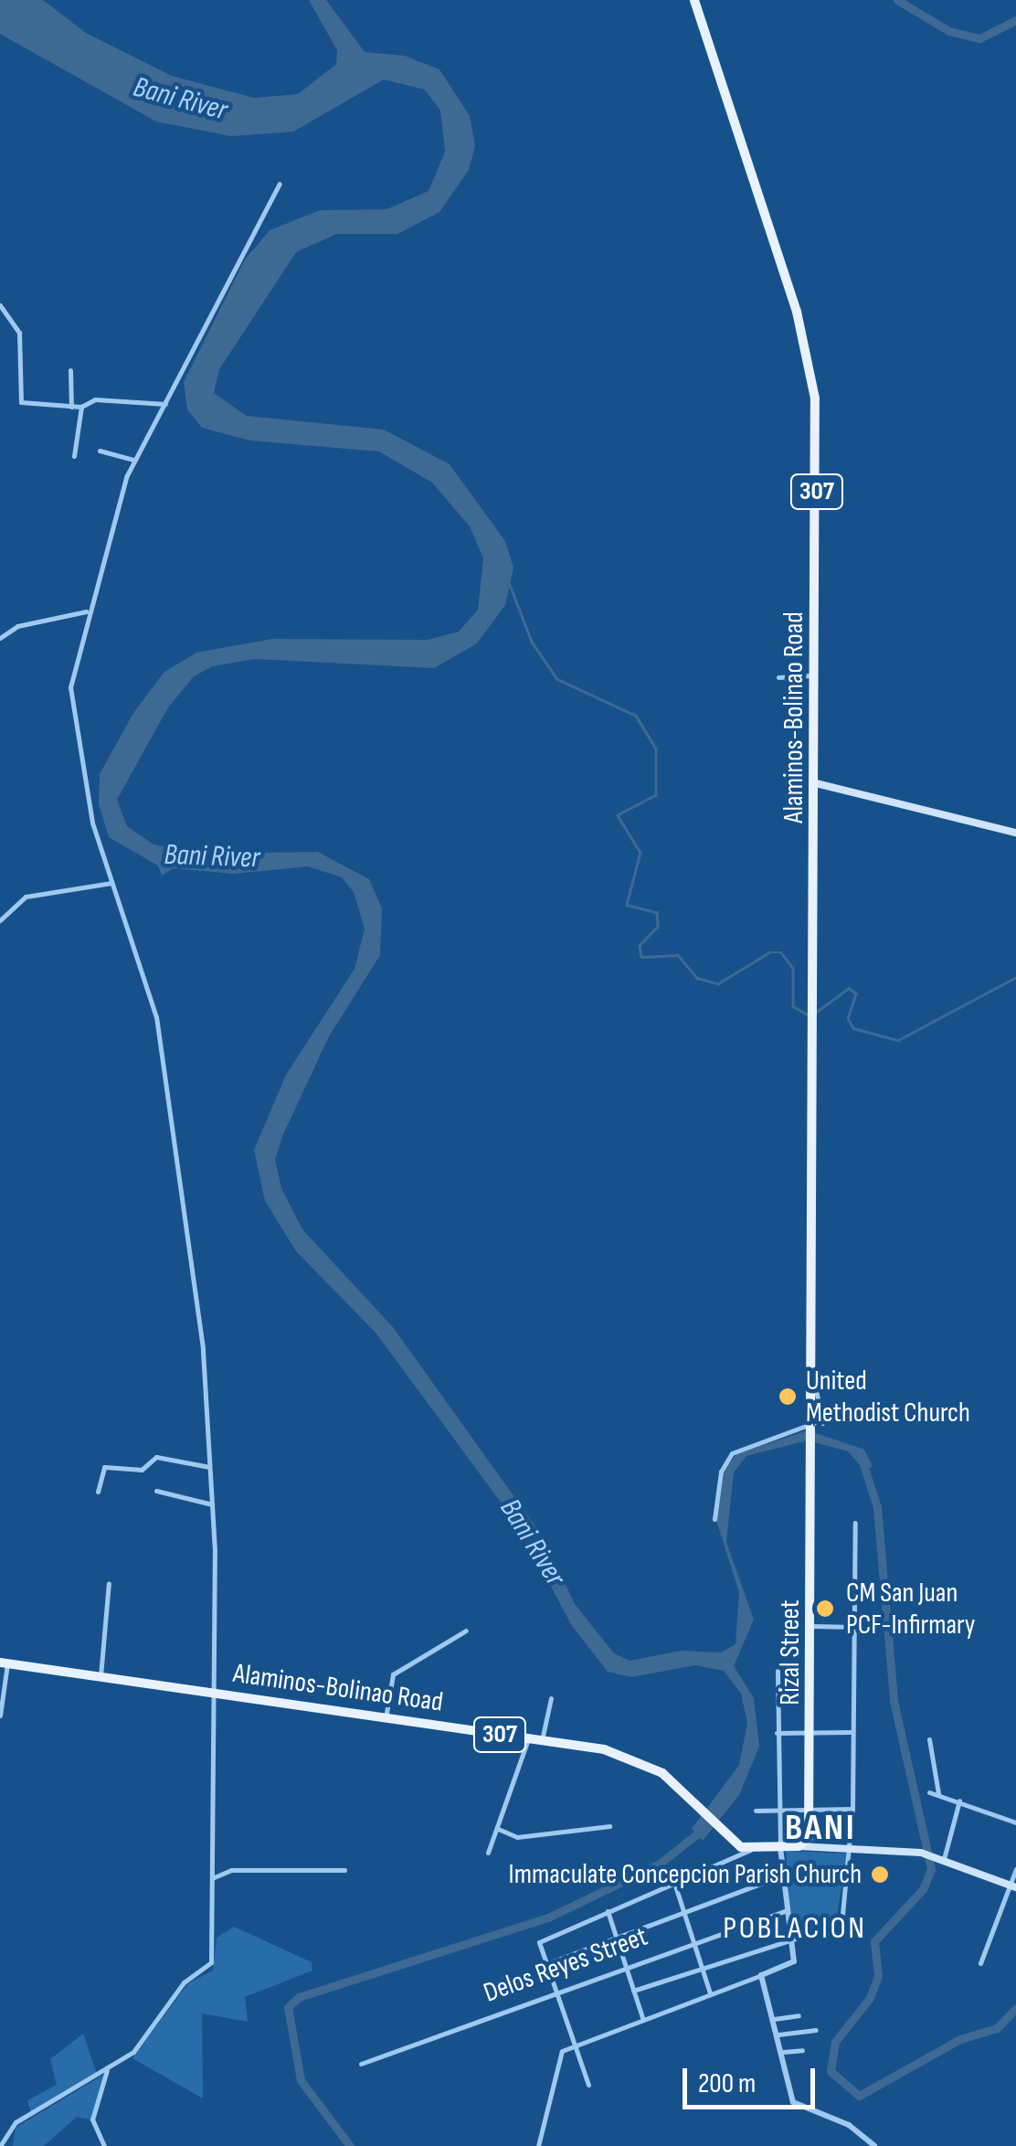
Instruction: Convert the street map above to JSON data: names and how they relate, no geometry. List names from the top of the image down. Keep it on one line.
{"streets":{"main road":["307","Alaminos-Bolinao Road","Rizal Street"],"street":["Delos Reyes Street"]},"crossings":[["Alaminos-Bolinao Road","Rizal Street"]],"districts":["BANI","POBLACION"],"water":["Bani River"],"places":["United Methodist Church","CM San Juan PCF-Infirmary","Immaculate Concepcion Parish Church"],"scale_bar":"200 m"}
